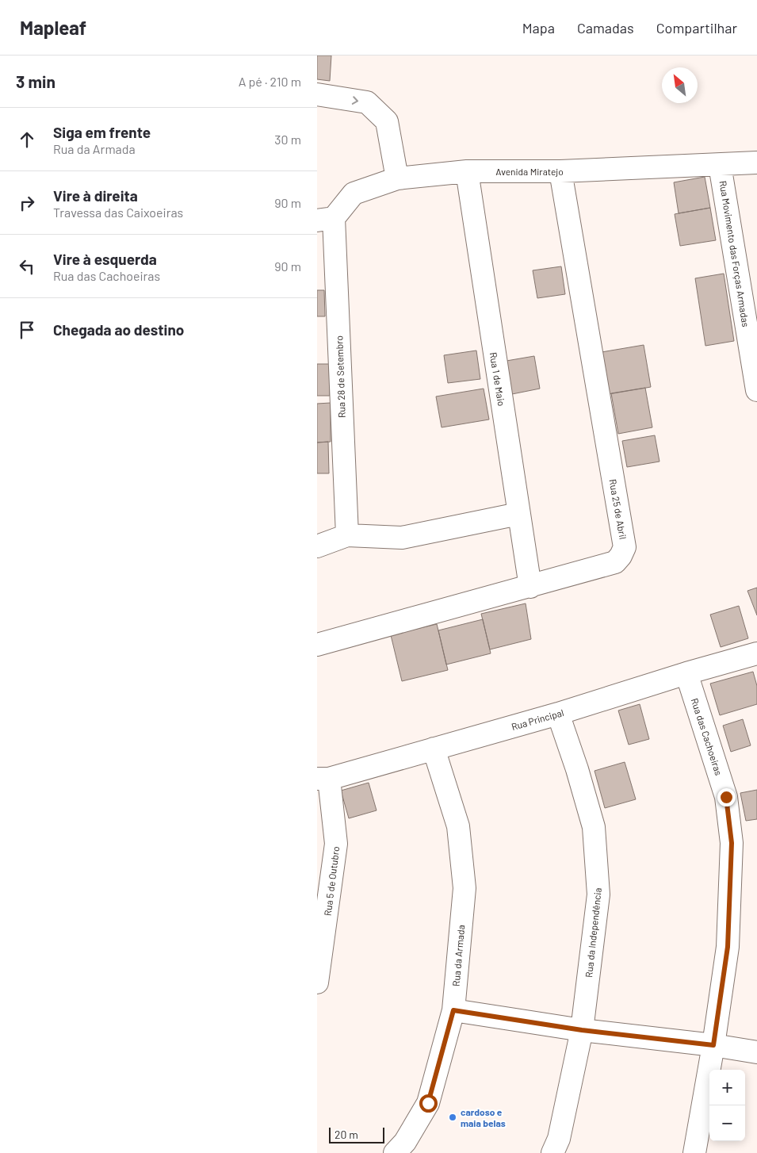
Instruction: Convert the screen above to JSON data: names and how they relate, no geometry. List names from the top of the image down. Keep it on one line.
{"streets":{"street":["Avenida Miratejo","Rua Movimento das Forças Armadas","Rua 28 de Setembro","Rua 1 de Maio","Rua 25 de Abril","Rua Principal","Rua das Cachoeiras","Rua 5 de Outubro","Rua da Independência","Rua da Armada"]},"crossings":[["Avenida Miratejo","Rua Movimento das Forças Armadas"],["Avenida Miratejo","Rua 28 de Setembro"],["Avenida Miratejo","Rua 1 de Maio"],["Avenida Miratejo","Rua 25 de Abril"],["Rua 1 de Maio","Rua 25 de Abril"],["Rua Principal","Rua das Cachoeiras"],["Rua Principal","Rua 5 de Outubro"],["Rua Principal","Rua da Independência"],["Rua Principal","Rua da Armada"]],"places":["cardoso e maia belas"],"scale_bar":"20 m","north":"top left","page":{"header":"Mapleaf","nav":["Mapa","Camadas","Compartilhar"],"heading":["3 min","A pé · 210 m"],"list":[["Siga em frente","Rua da Armada","30 m"],["Vire à direita","Travessa das Caixoeiras","90 m"],["Vire à esquerda","Rua das Cachoeiras","90 m"],"Chegada ao destino"],"map_buttons":["+","−"],"scale":"20 m"}}
